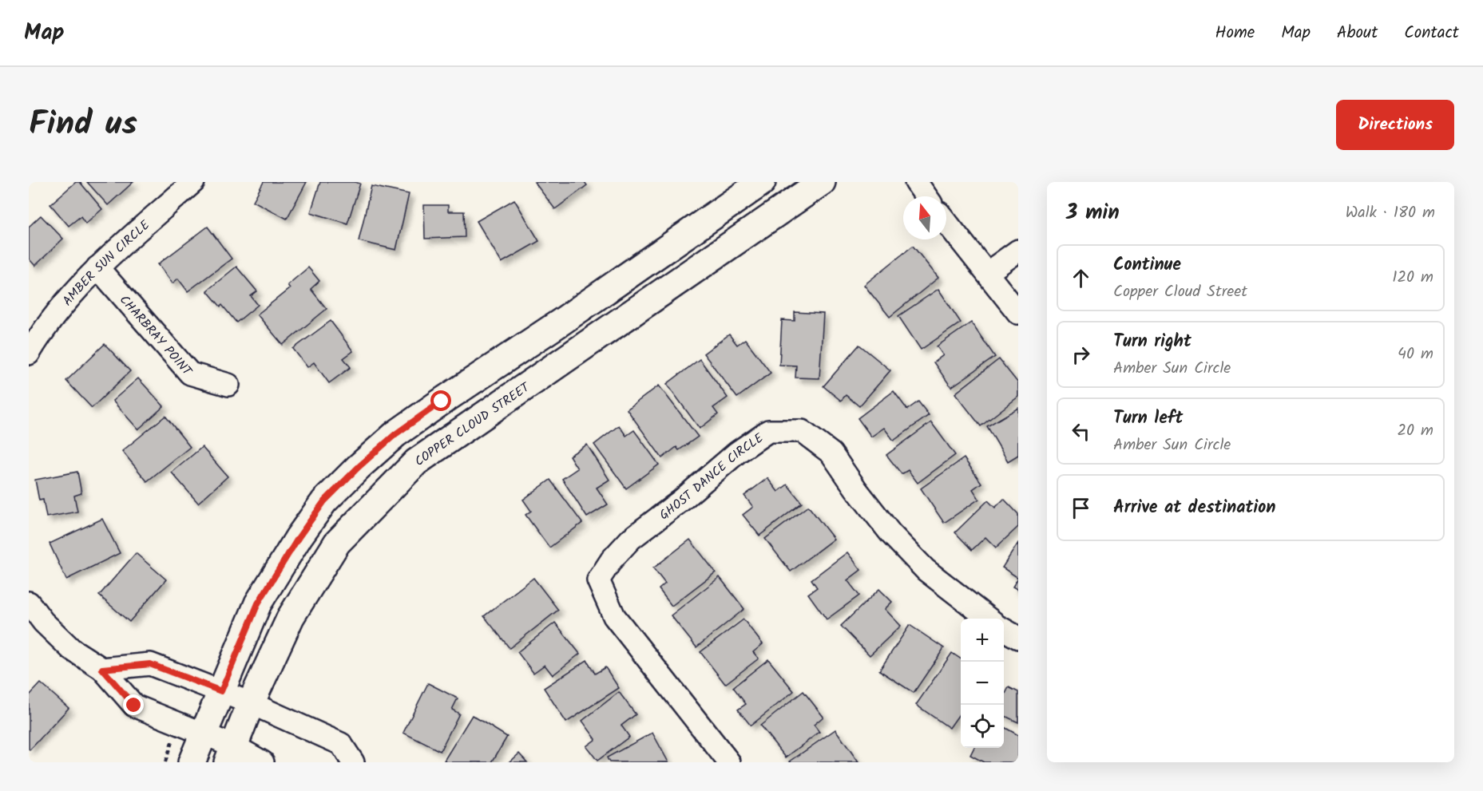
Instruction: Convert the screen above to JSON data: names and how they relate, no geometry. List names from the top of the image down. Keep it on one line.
{"streets":{"street":["AMBER SUN CIRCLE","CHARBRAY POINT","COPPER CLOUD STREET","GHOST DANCE CIRCLE"]},"crossings":[["AMBER SUN CIRCLE","CHARBRAY POINT"]],"north":"top","page":{"header":"Map","nav":["Home","Map","About","Contact"],"title":"Find us","buttons":"Directions","heading":["3 min","Walk · 180 m"],"list":[["Continue","Copper Cloud Street","120 m"],["Turn right","Amber Sun Circle","40 m"],["Turn left","Amber Sun Circle","20 m"],"Arrive at destination"],"map_buttons":["+","−"]}}
